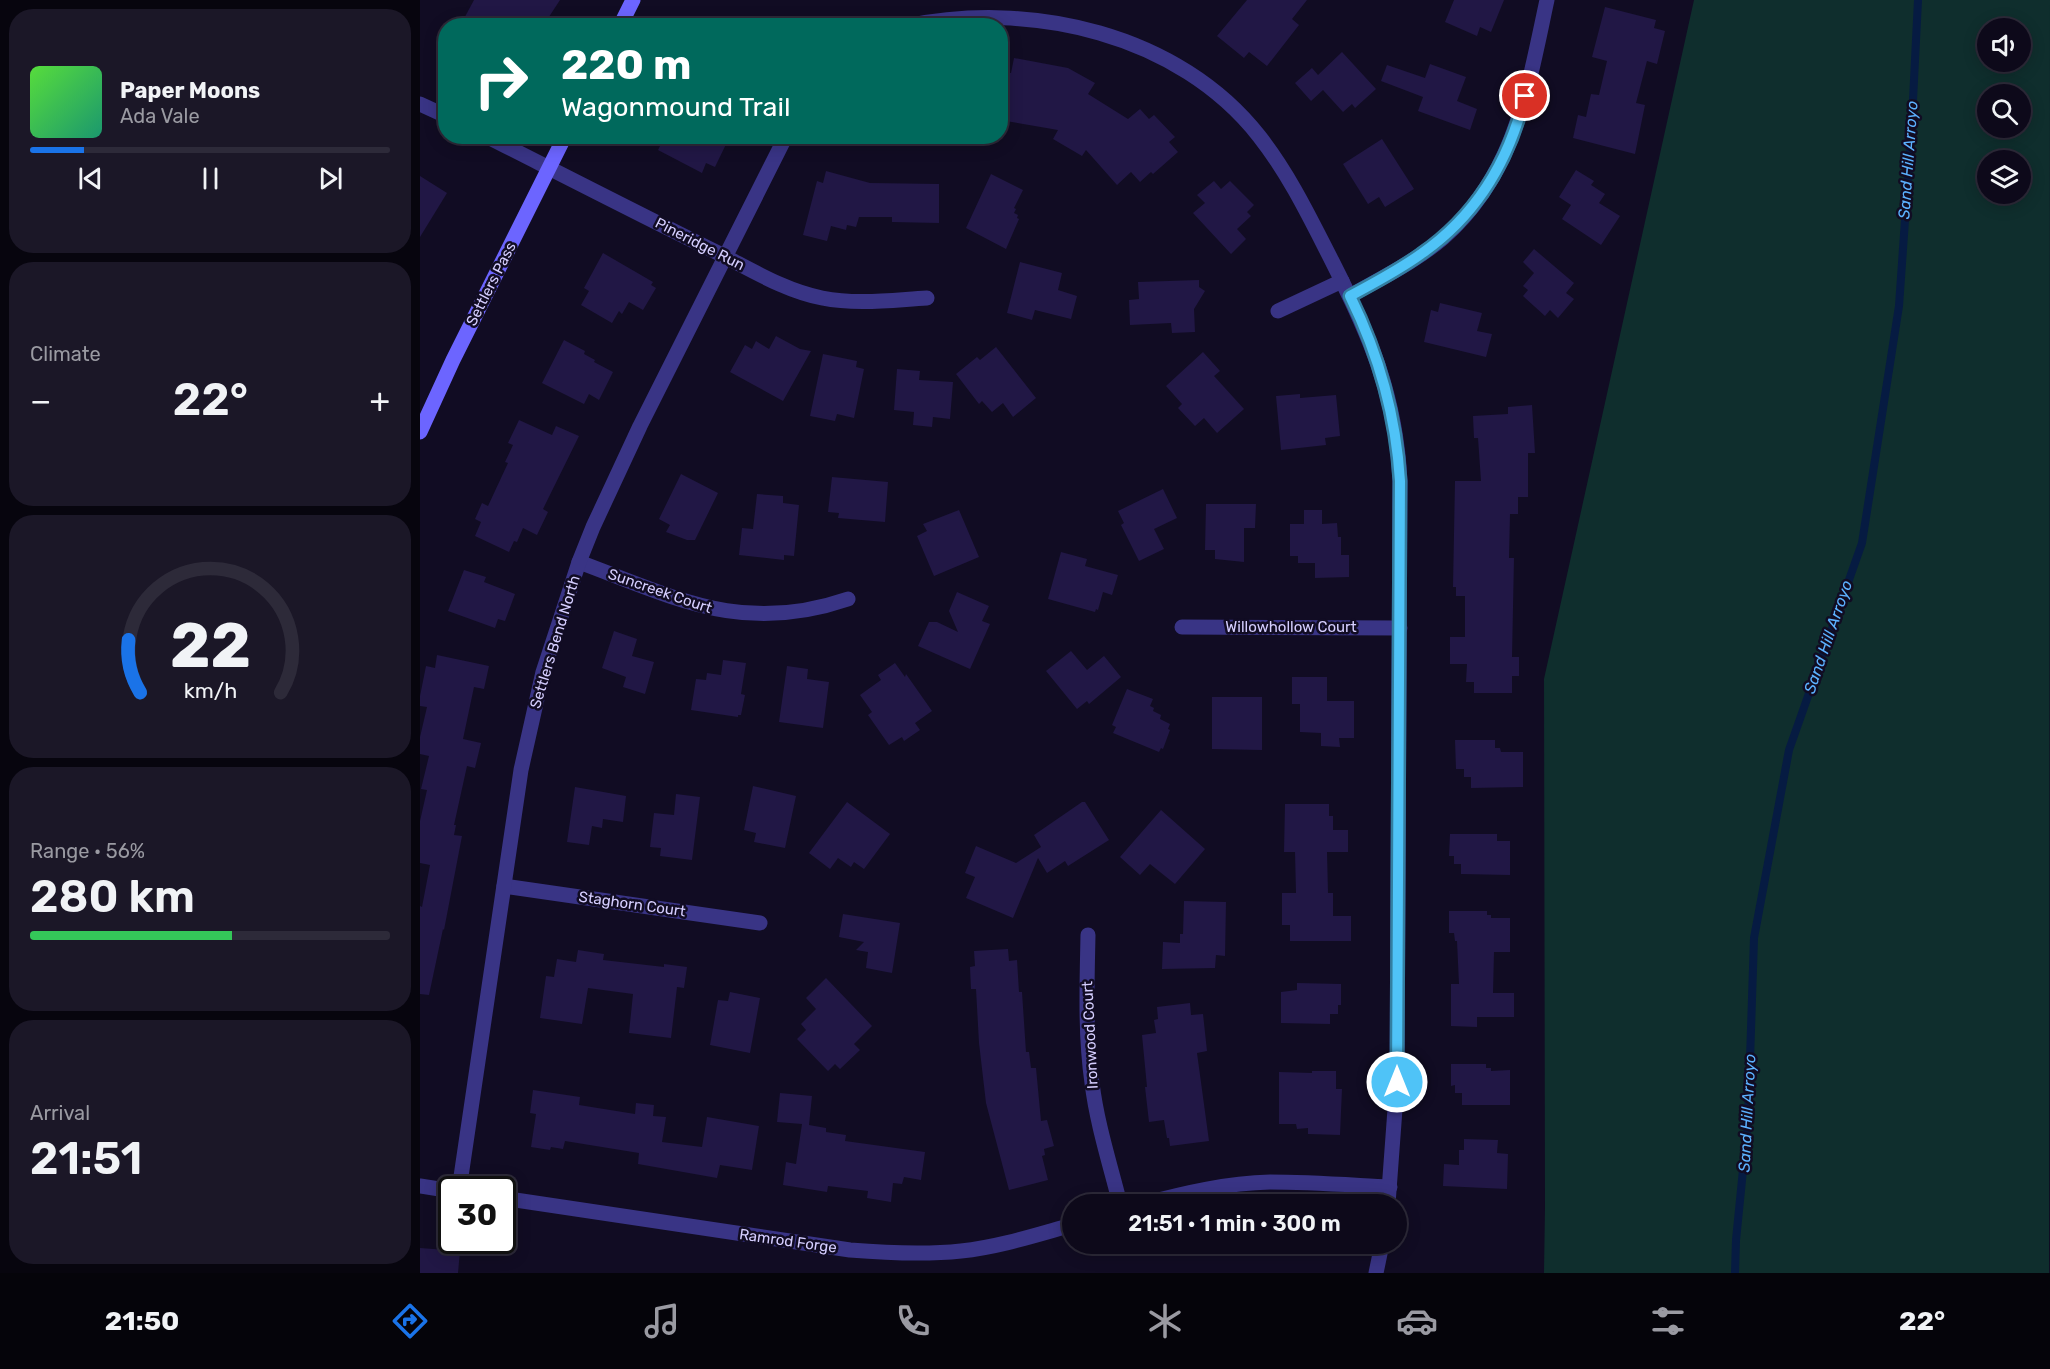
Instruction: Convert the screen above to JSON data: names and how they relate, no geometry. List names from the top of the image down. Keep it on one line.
{"streets":{"street":["Pineridge Run","Settlers Pass","Suncreek Court","Willowhollow Court","Settlers Bend North","Staghorn Court","Ironwood Court","Ramrod Forge"]},"crossings":[["Pineridge Run","Settlers Pass"],["Pineridge Run","Settlers Bend North"],["Suncreek Court","Settlers Bend North"],["Settlers Bend North","Staghorn Court"]],"water":["Sand Hill Arroyo"],"page":{"turn":["220 m","Wagonmound Trail"],"song":["Paper Moons","Ada Vale"],"tile":["Climate",["Range · 56%","280 km"],["Arrival","21:51"]],"heat":["−","22°","+"],"limit":"30","trip":"21:51 · 1 min · 300 m","tabs":["21:50","22°"],"gauge":["22","km/h"]}}
